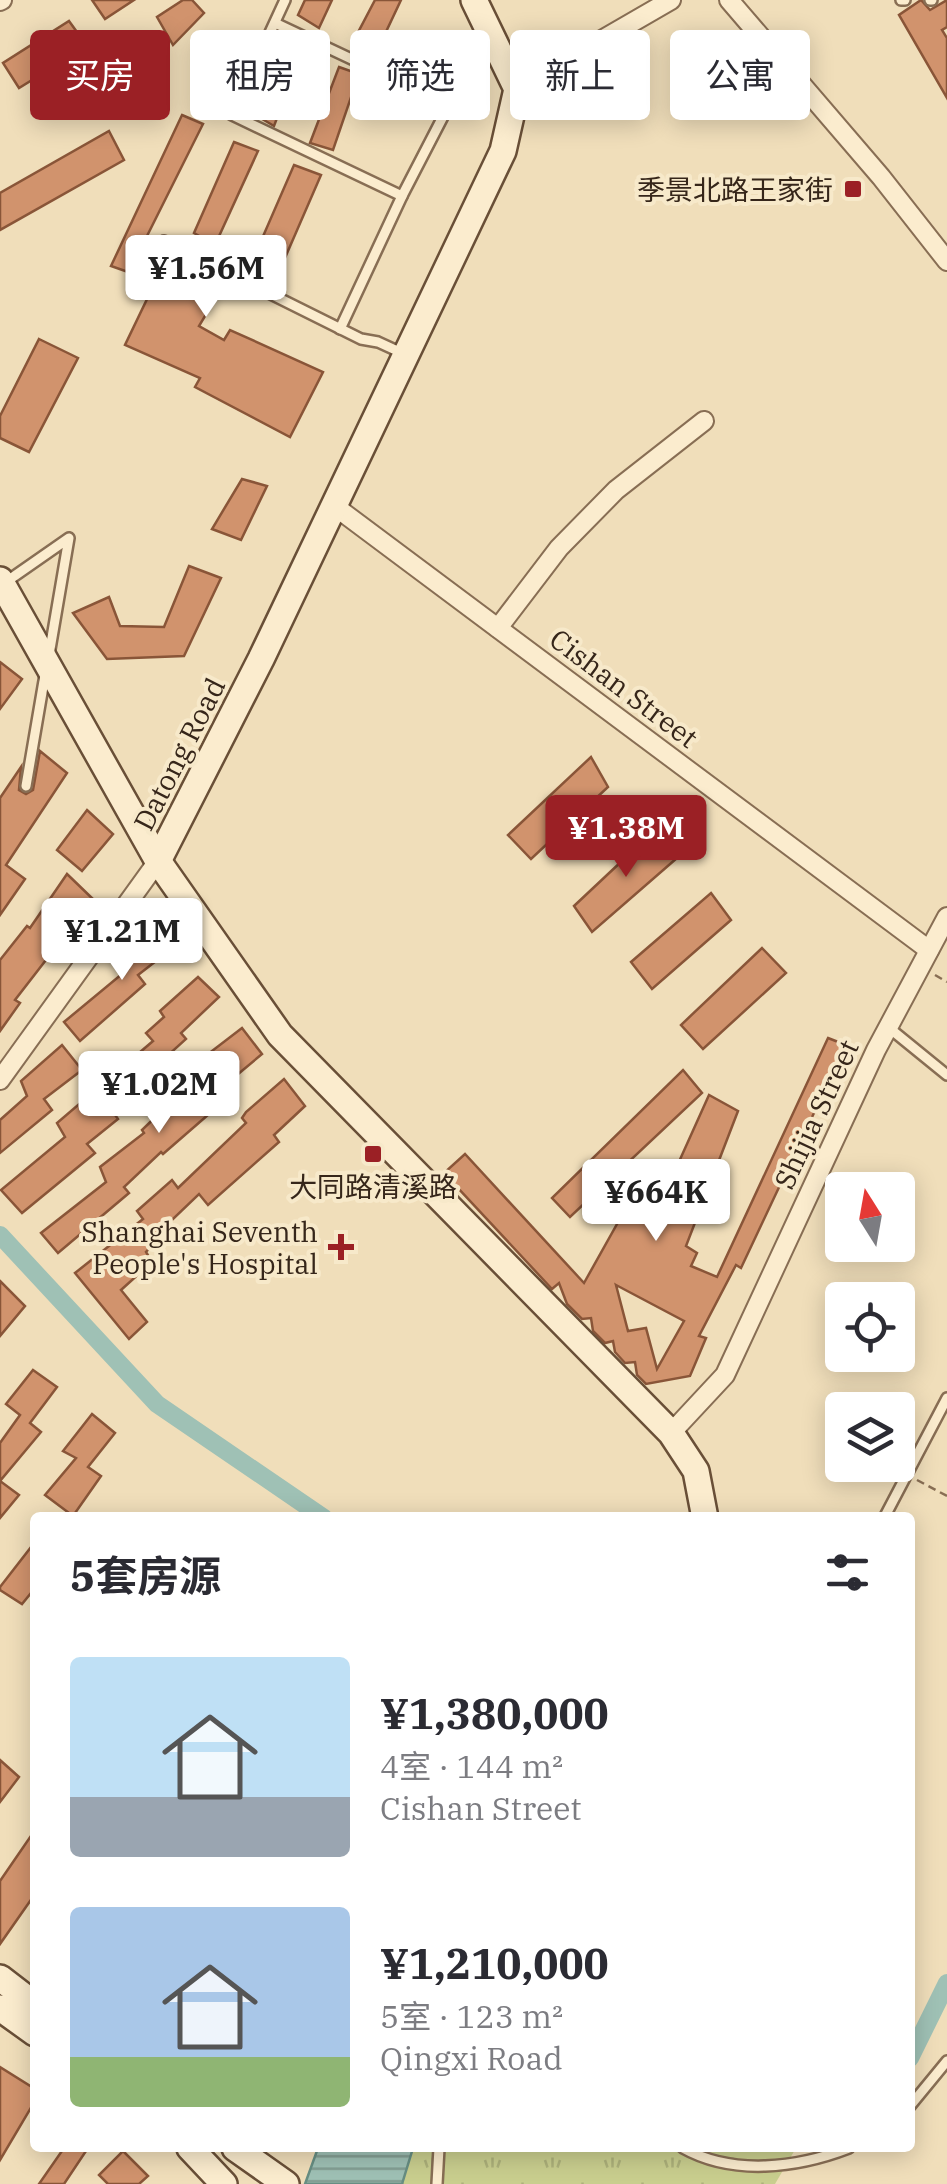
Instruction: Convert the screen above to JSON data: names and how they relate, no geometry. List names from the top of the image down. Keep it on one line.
{"streets":{"street":["Cishan Street","Datong Road","Shijia Street"]},"crossings":[["Cishan Street","Datong Road"],["Cishan Street","Shijia Street"],["Datong Road","Shijia Street"]],"places":{"transit":["季景北路王家街","大同路清溪路"],"health":["Shanghai Seventh People's Hospital"]},"north":"top","page":{"chip":["买房","租房","筛选","新上","公寓"],"price":["¥1.56M","¥1.38M","¥1.21M","¥1.02M","¥664K"],"heading":"5套房源","list":[{"name":"¥1,380,000","note":"4室 · 144 m² · Cishan Street"},{"name":"¥1,210,000","note":"5室 · 123 m² · Qingxi Road"}]}}
